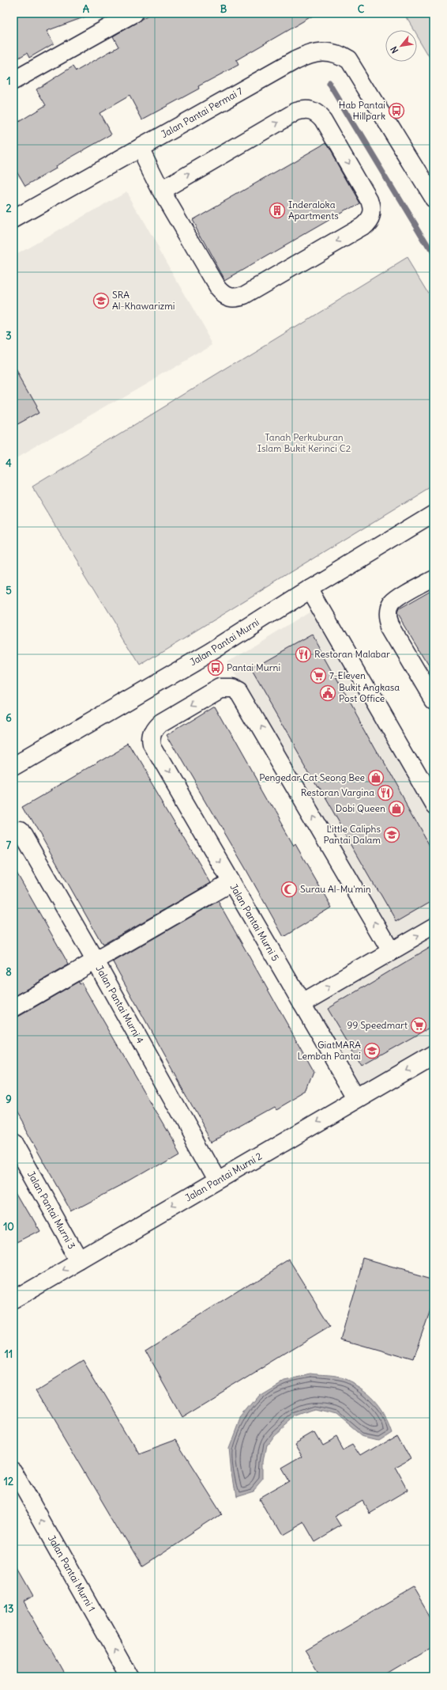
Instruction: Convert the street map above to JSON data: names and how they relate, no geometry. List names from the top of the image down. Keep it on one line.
{"streets":{"street":["Jalan Pantai Permai 7","Jalan Pantai Murni","Jalan Pantai Murni 5","Jalan Pantai Murni 4","Jalan Pantai Murni 2","Jalan Pantai Murni 3","Jalan Pantai Murni 1"]},"crossings":[["Jalan Pantai Murni 5","Jalan Pantai Murni 2"],["Jalan Pantai Murni 4","Jalan Pantai Murni 2"],["Jalan Pantai Murni 2","Jalan Pantai Murni 3"]],"one_way":["Jalan Pantai Murni 2","Jalan Pantai Murni 1"],"parks":["Tanah Perkuburan Islam Bukit Kerinci C2"],"places":{"bus stop":["Hab Pantai Hillpark","Pantai Murni"],"building":["Inderaloka Apartments"],"school or university":["SRA Al-Khawarizmi","Little Caliphs Pantai Dalam","GiatMARA Lembah Pantai"],"restaurant":["Restoran Malabar","Restoran Vargina"],"supermarket":["7-Eleven","99 Speedmart"],"public building":["Bukit Angkasa Post Office"],"shop":["Pengedar Cat Seong Bee","Dobi Queen"],"mosque":["Surau Al-Mu'min"]},"north":"bottom left","grid":{"columns":["A","B","C"],"rows":["1","2","3","4","5","6","7","8","9","10","11","12","13"]}}
